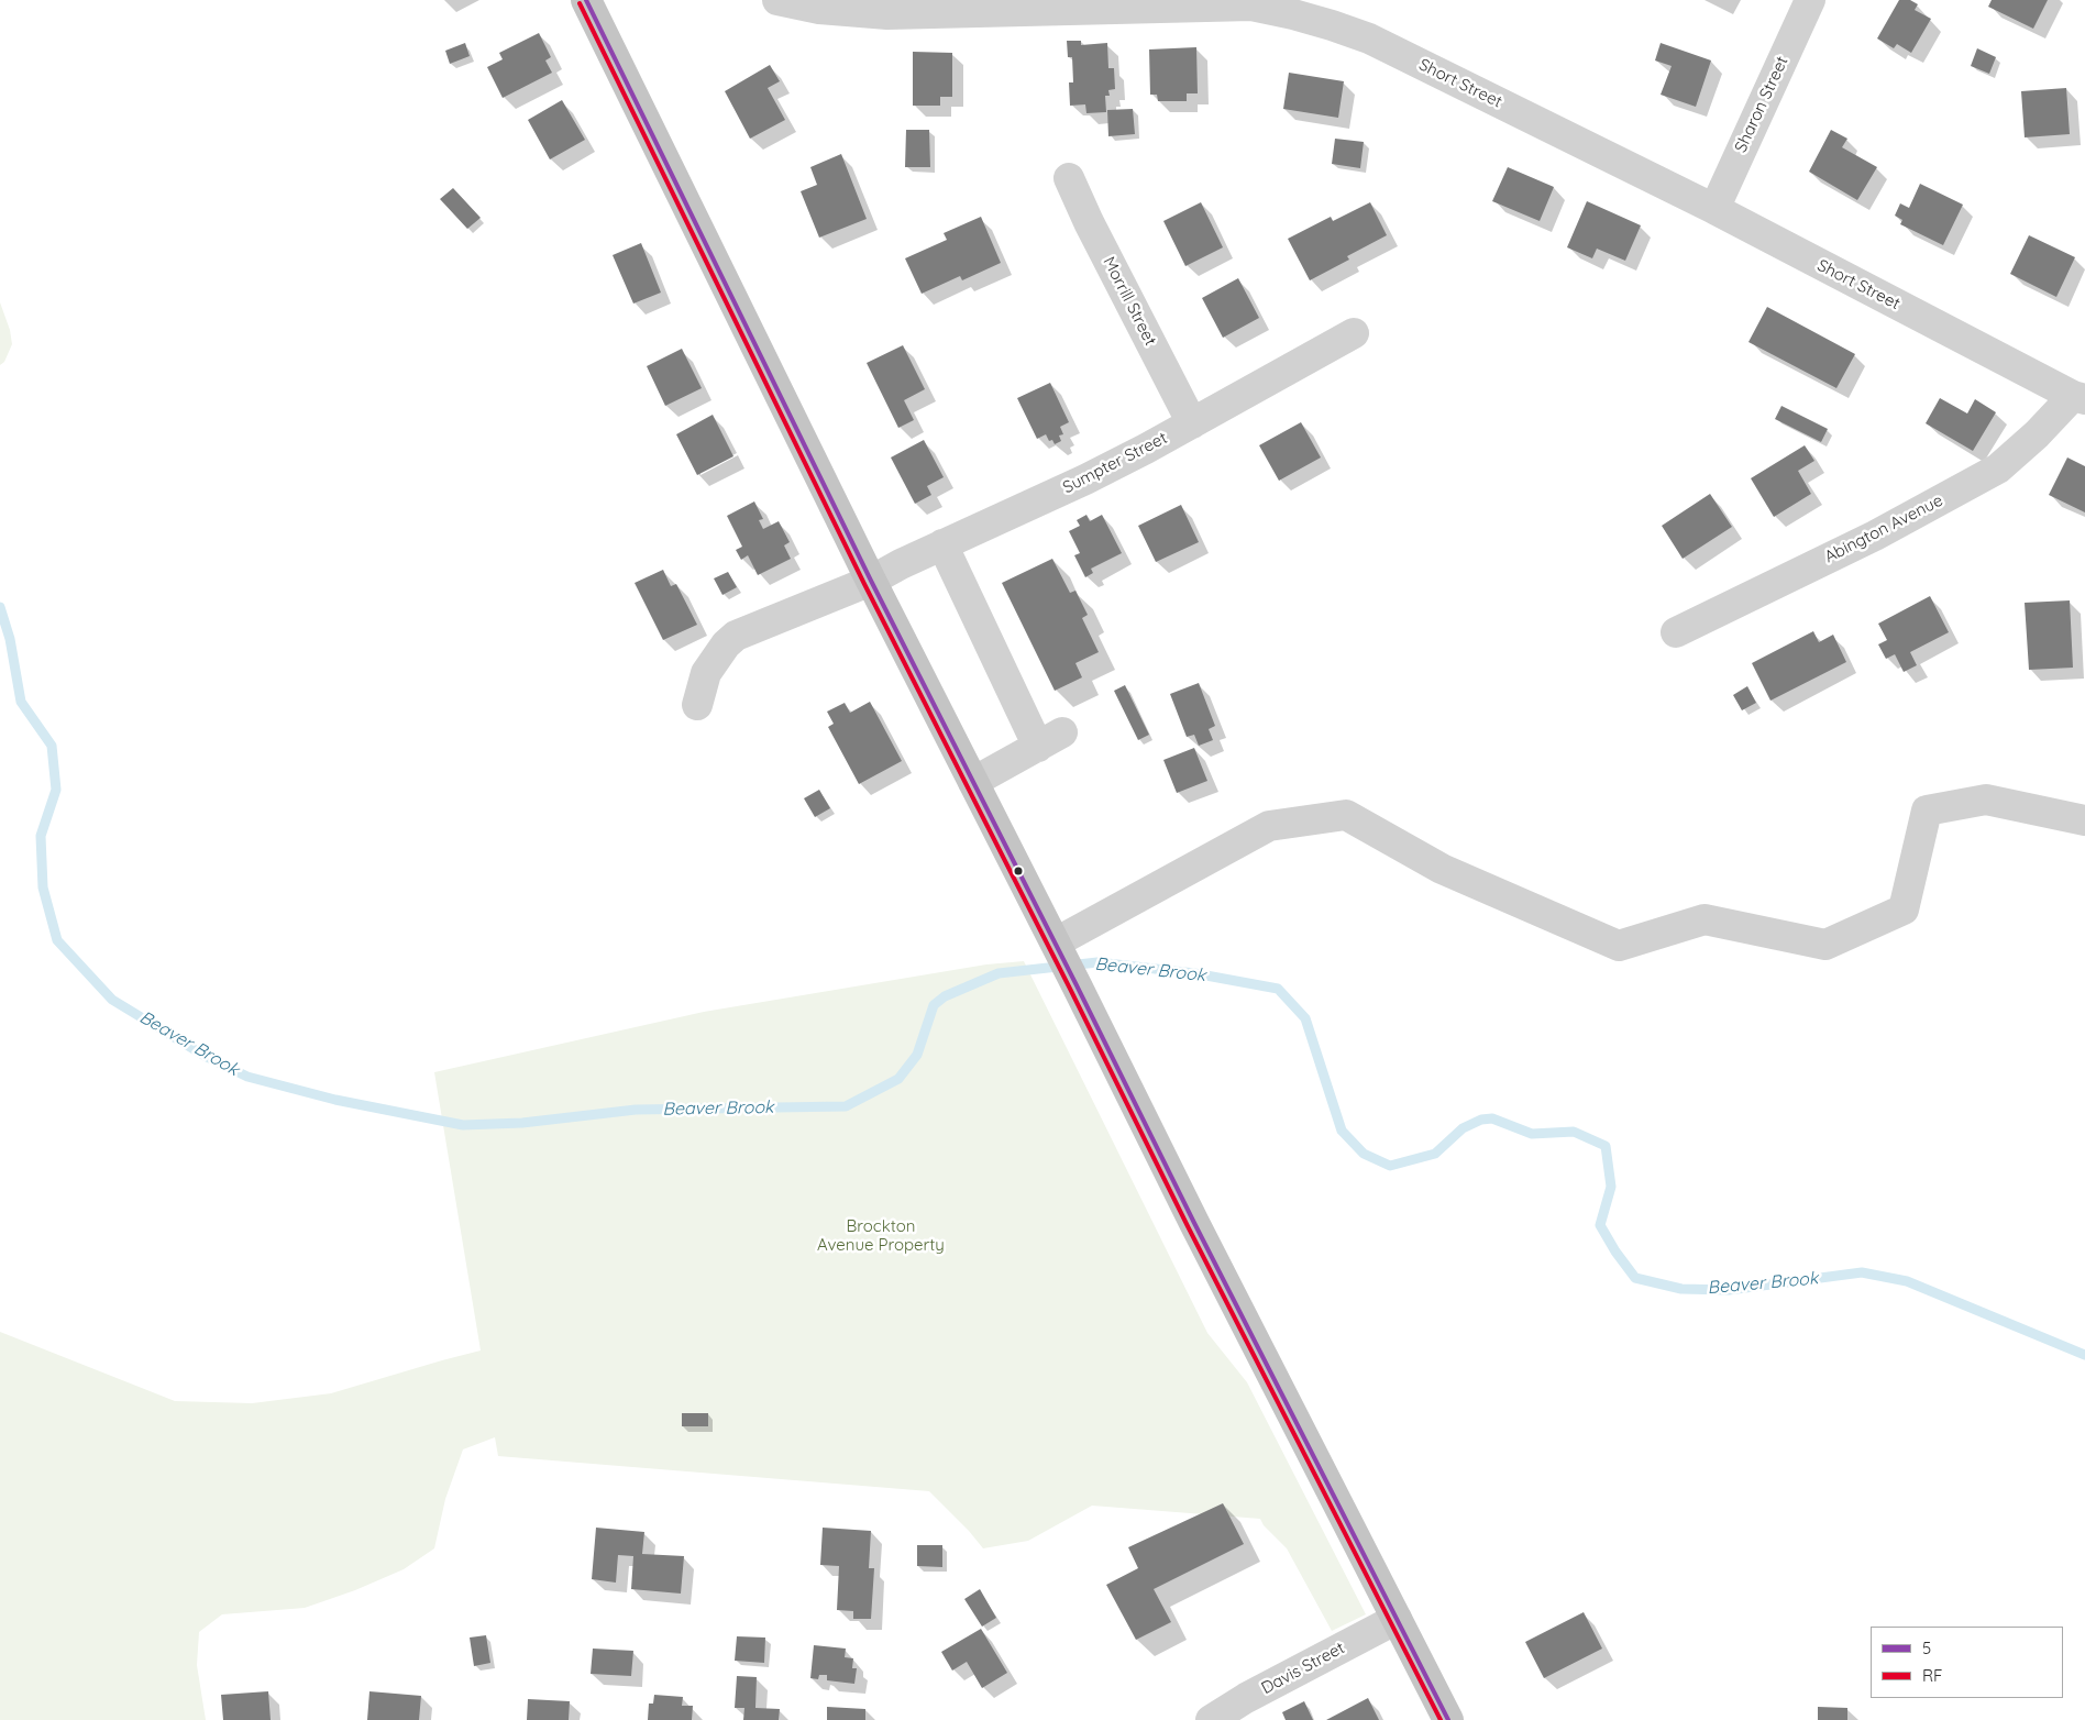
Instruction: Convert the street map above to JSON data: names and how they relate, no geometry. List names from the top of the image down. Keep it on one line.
{"streets":{"street":["Short Street","Sharon Street","Morrill Street","Sumpter Street","Abington Avenue","Davis Street"]},"crossings":[["Short Street","Sharon Street"],["Short Street","Abington Avenue"],["Morrill Street","Sumpter Street"]],"water":["Beaver Brook"],"parks":["Brockton Avenue Property"],"lines":["transit line 5","transit line RF"],"legend":["5","RF"]}
